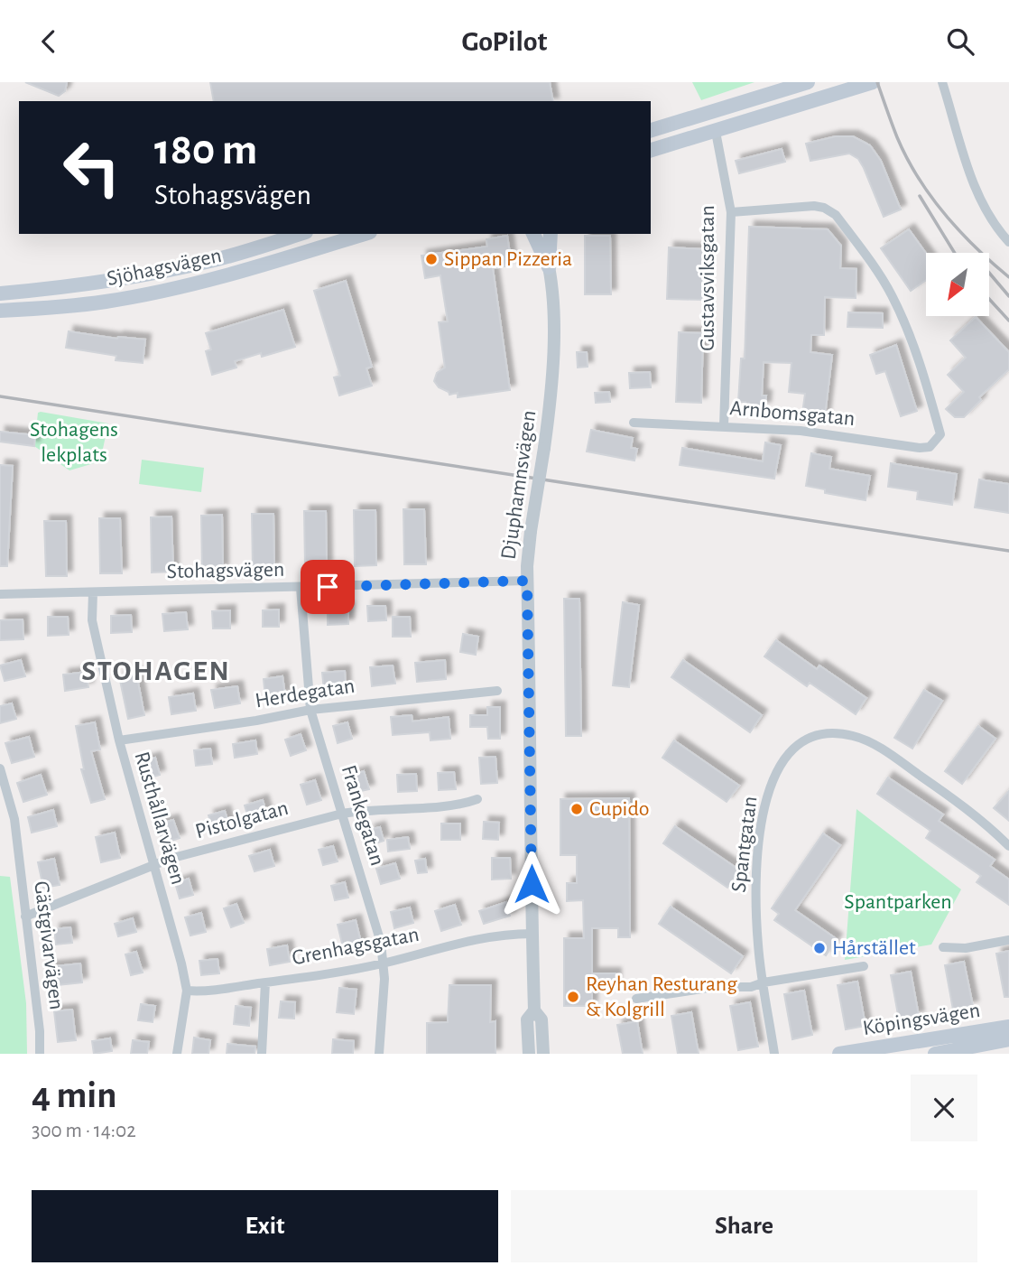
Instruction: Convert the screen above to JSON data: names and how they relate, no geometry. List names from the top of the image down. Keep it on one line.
{"streets":{"main road":["Sjöhagsvägen","Köpingsvägen"],"street":["Gustavsviksgatan","Arnbomsgatan","Djuphamnsvägen","Stohagsvägen","Herdegatan","Frankegatan","Rusthållarvägen","Pistolgatan","Spantgatan","Gästgivarvägen","Grenhagsgatan"]},"crossings":[["Gustavsviksgatan","Arnbomsgatan"],["Djuphamnsvägen","Stohagsvägen"],["Djuphamnsvägen","Grenhagsgatan"],["Stohagsvägen","Frankegatan"],["Stohagsvägen","Rusthållarvägen"],["Herdegatan","Frankegatan"],["Herdegatan","Rusthållarvägen"],["Frankegatan","Pistolgatan"],["Frankegatan","Grenhagsgatan"],["Rusthållarvägen","Pistolgatan"],["Rusthållarvägen","Grenhagsgatan"],["Pistolgatan","Gästgivarvägen"]],"districts":["STOHAGEN"],"parks":["Stohagens lekplats","Spantparken"],"places":["Sippan Pizzeria","Cupido","Hårstället","Reyhan Resturang & Kolgrill"],"north":"bottom left","page":{"header":"GoPilot","turn":["180 m","Stohagsvägen"],"heading":["4 min","300 m · 14:02"],"buttons":["Exit","Share"]}}
